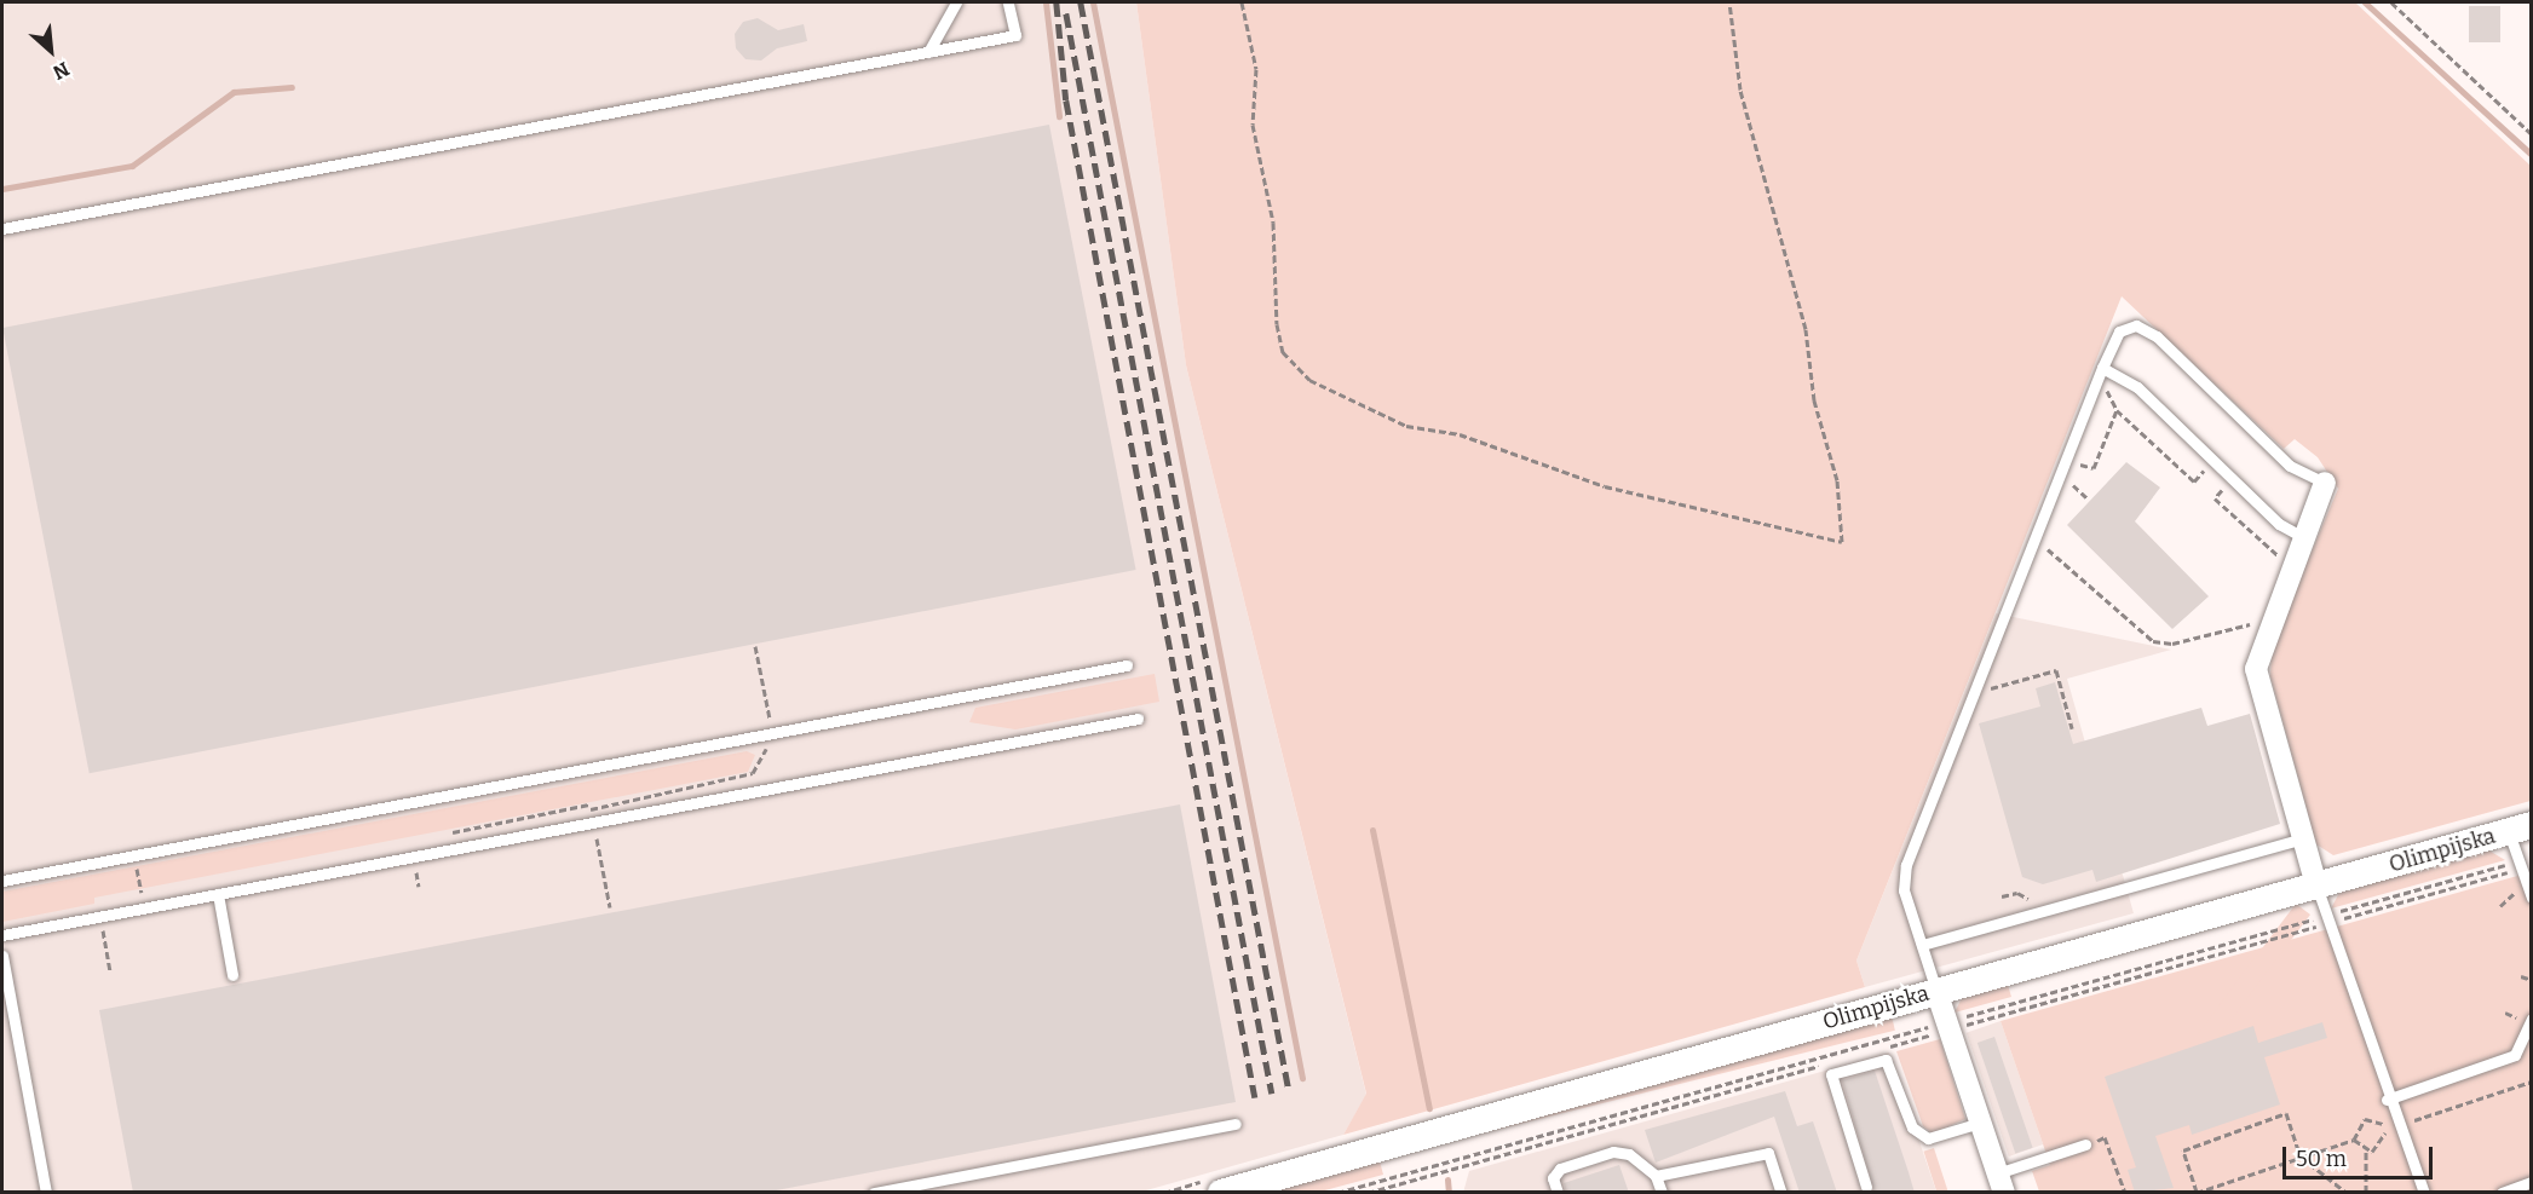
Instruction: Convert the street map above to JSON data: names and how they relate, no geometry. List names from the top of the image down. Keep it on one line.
{"streets":{"street":["Olimpijska"]},"scale_bar":"50 m","north":"bottom right"}
